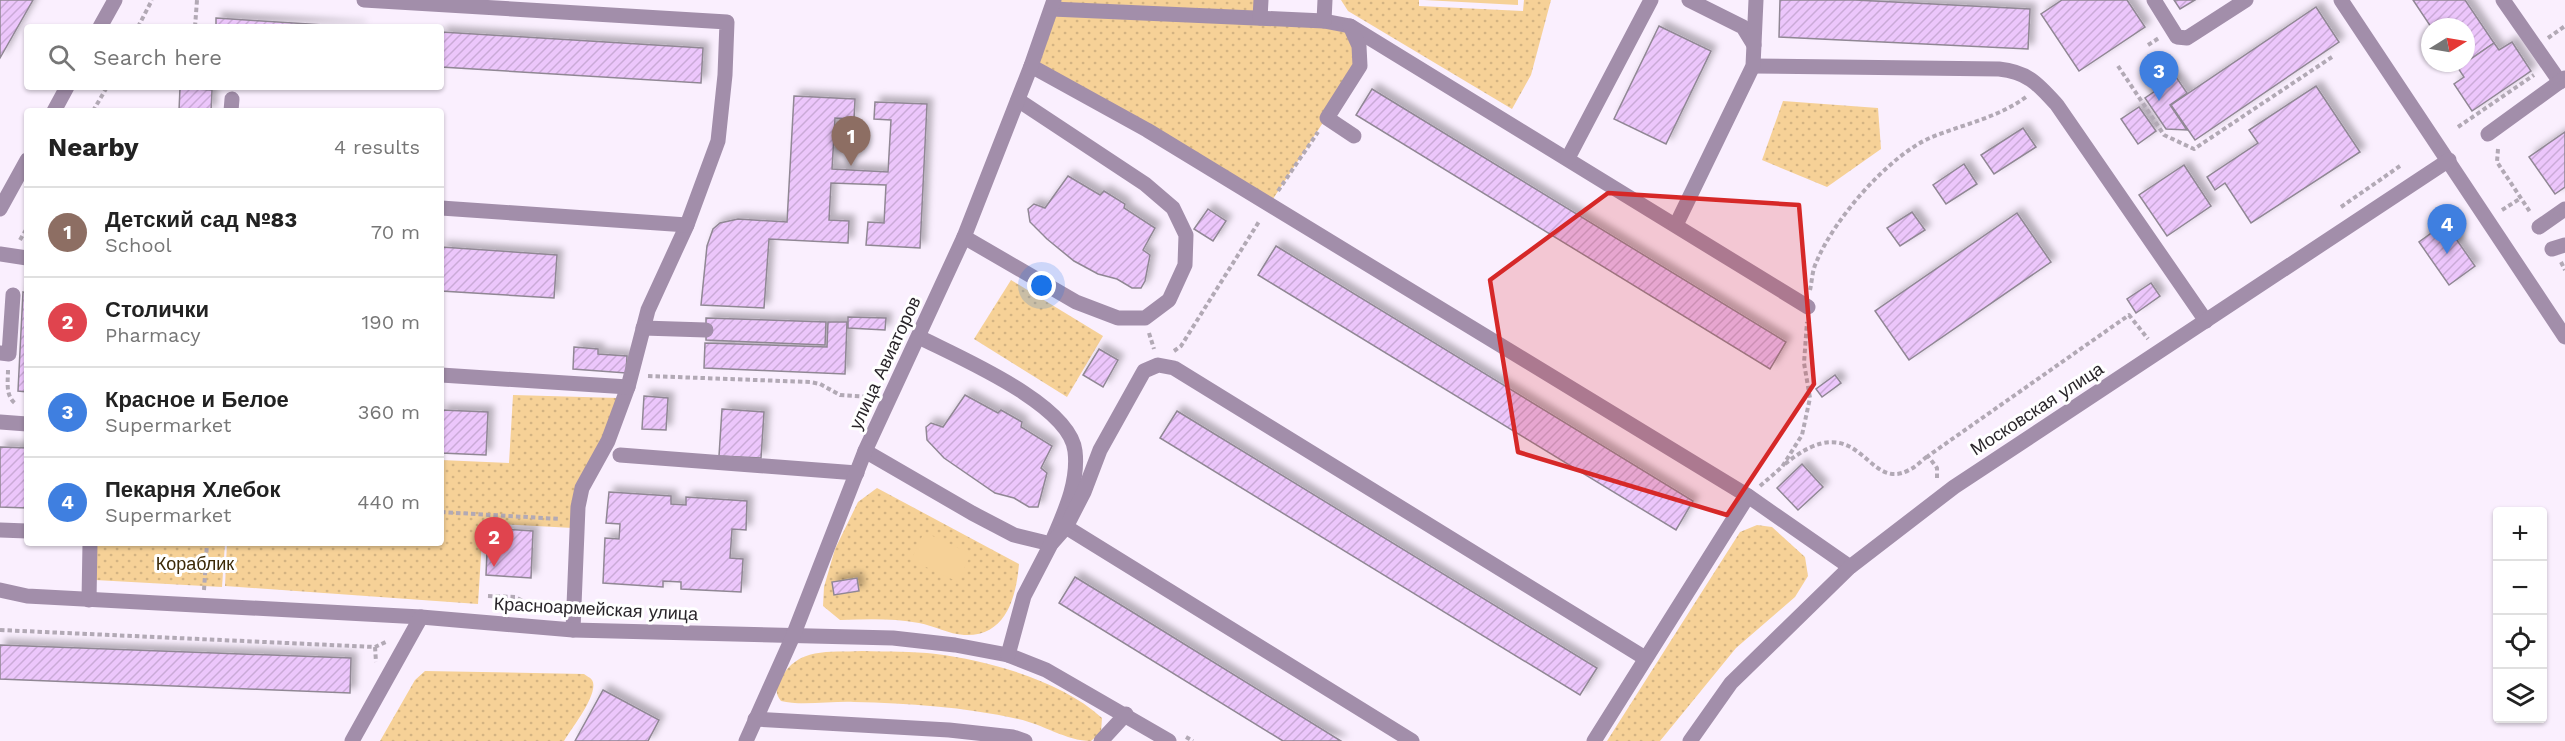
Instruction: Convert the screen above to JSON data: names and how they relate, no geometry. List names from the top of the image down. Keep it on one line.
{"streets":{"street":["улица Авиаторов","Московская улица","Красноармейская улица"]},"crossings":[["улица Авиаторов","Красноармейская улица"]],"parks":["Кораблик"],"north":"right","page":{"search":"Search here","pins":["3","1","4","2"],"heading":["Nearby","4 results"],"list":[{"mark":"1","name":"Детский сад №83","note":"School","value":"70 m"},{"mark":"2","name":"Столички","note":"Pharmacy","value":"190 m"},{"mark":"3","name":"Красное и Белое","note":"Supermarket","value":"360 m"},{"mark":"4","name":"Пекарня Хлебок","note":"Supermarket","value":"440 m"}],"map_buttons":["+","−"]}}
